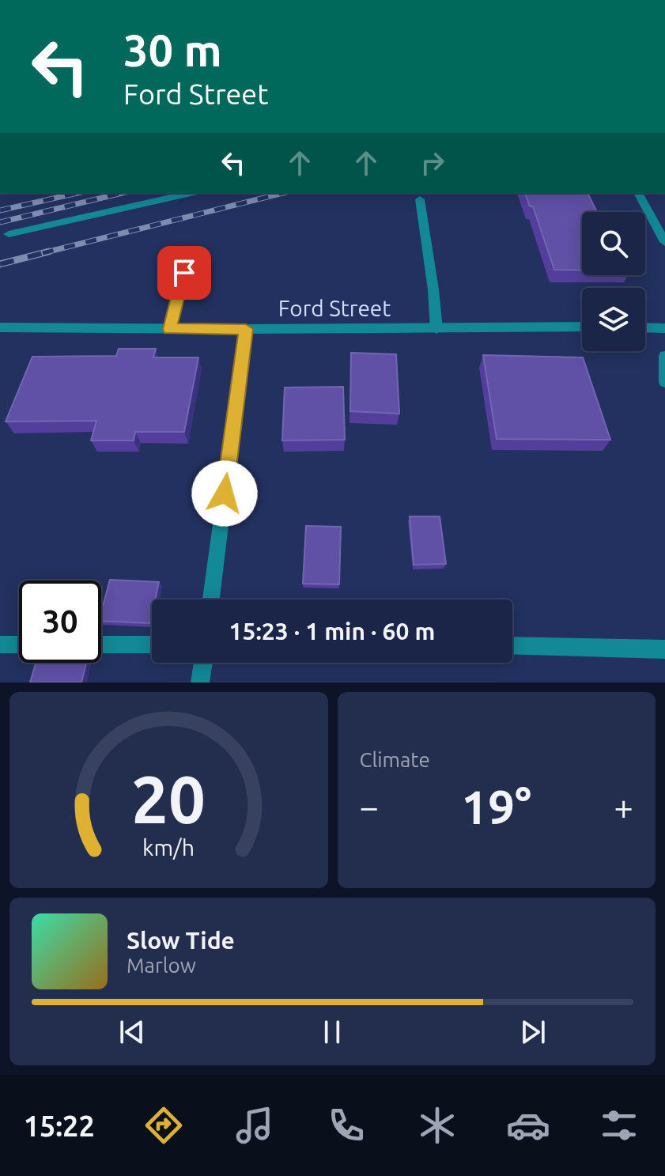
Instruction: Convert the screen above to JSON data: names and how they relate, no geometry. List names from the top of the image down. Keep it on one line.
{"streets":{"street":["Ford Street"]},"page":{"turn":["30 m","Ford Street"],"limit":"30","trip":"15:23 · 1 min · 60 m","tile":"Climate","heat":["−","19°","+"],"song":["Slow Tide","Marlow"],"tabs":"15:22","gauge":["20","km/h"]}}
